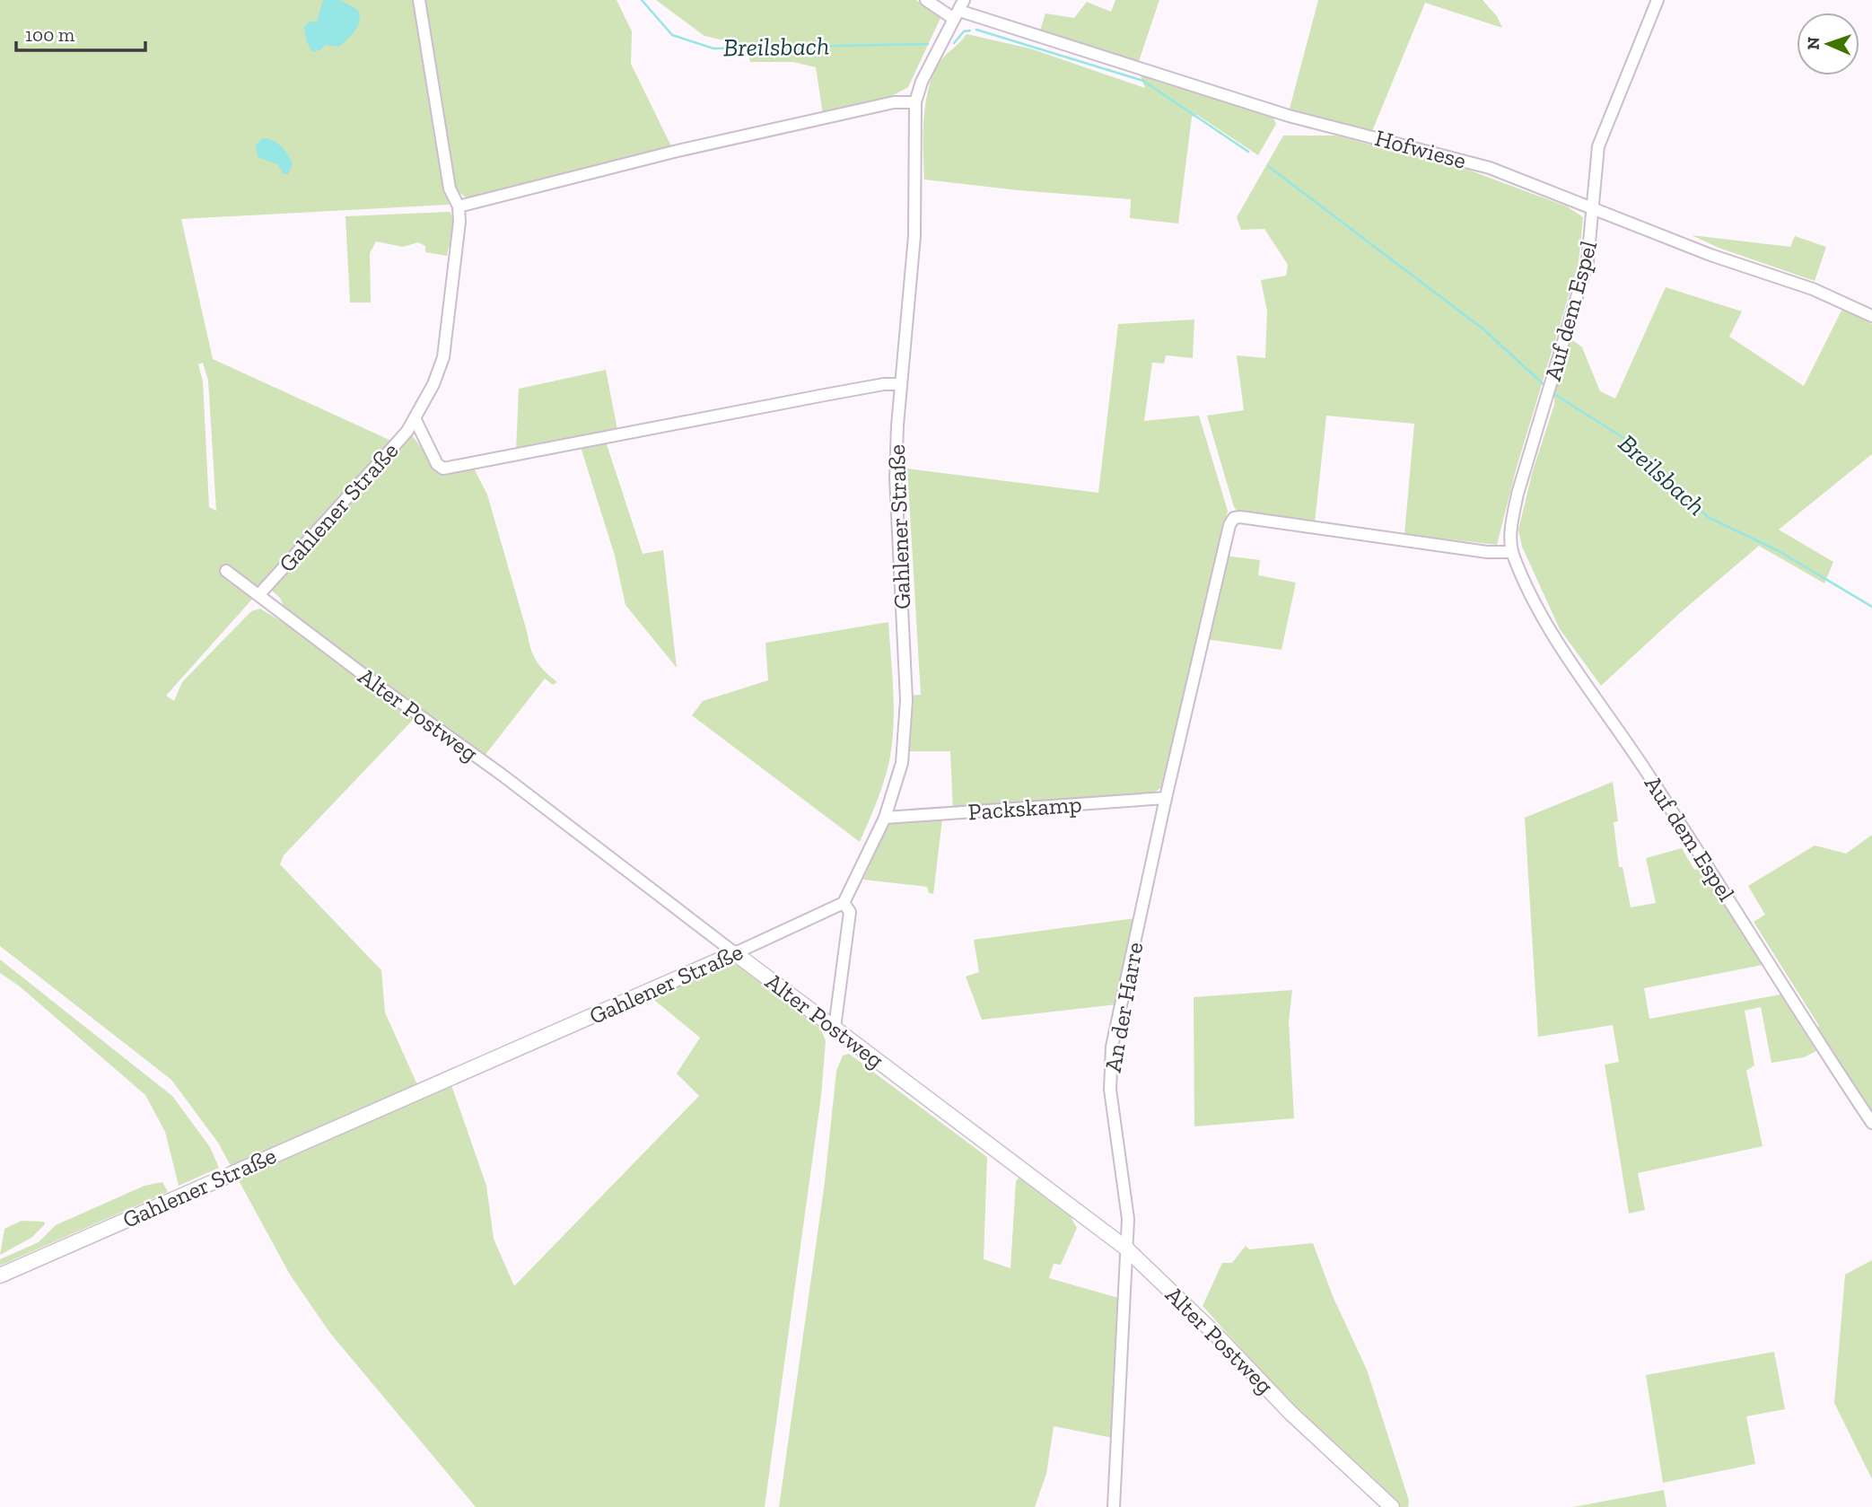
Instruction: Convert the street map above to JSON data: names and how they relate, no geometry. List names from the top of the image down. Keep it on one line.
{"streets":{"main road":["Gahlener Straße","Alter Postweg"],"street":["Hofwiese","Auf dem Espel","Packskamp","An der Harre"]},"crossings":[["Hofwiese","Auf dem Espel"],["Hofwiese","Gahlener Straße"],["Auf dem Espel","An der Harre"],["Gahlener Straße","Alter Postweg"],["Gahlener Straße","Packskamp"],["Alter Postweg","An der Harre"],["Packskamp","An der Harre"]],"water":["Breilsbach"],"scale_bar":"100 m","north":"left"}
